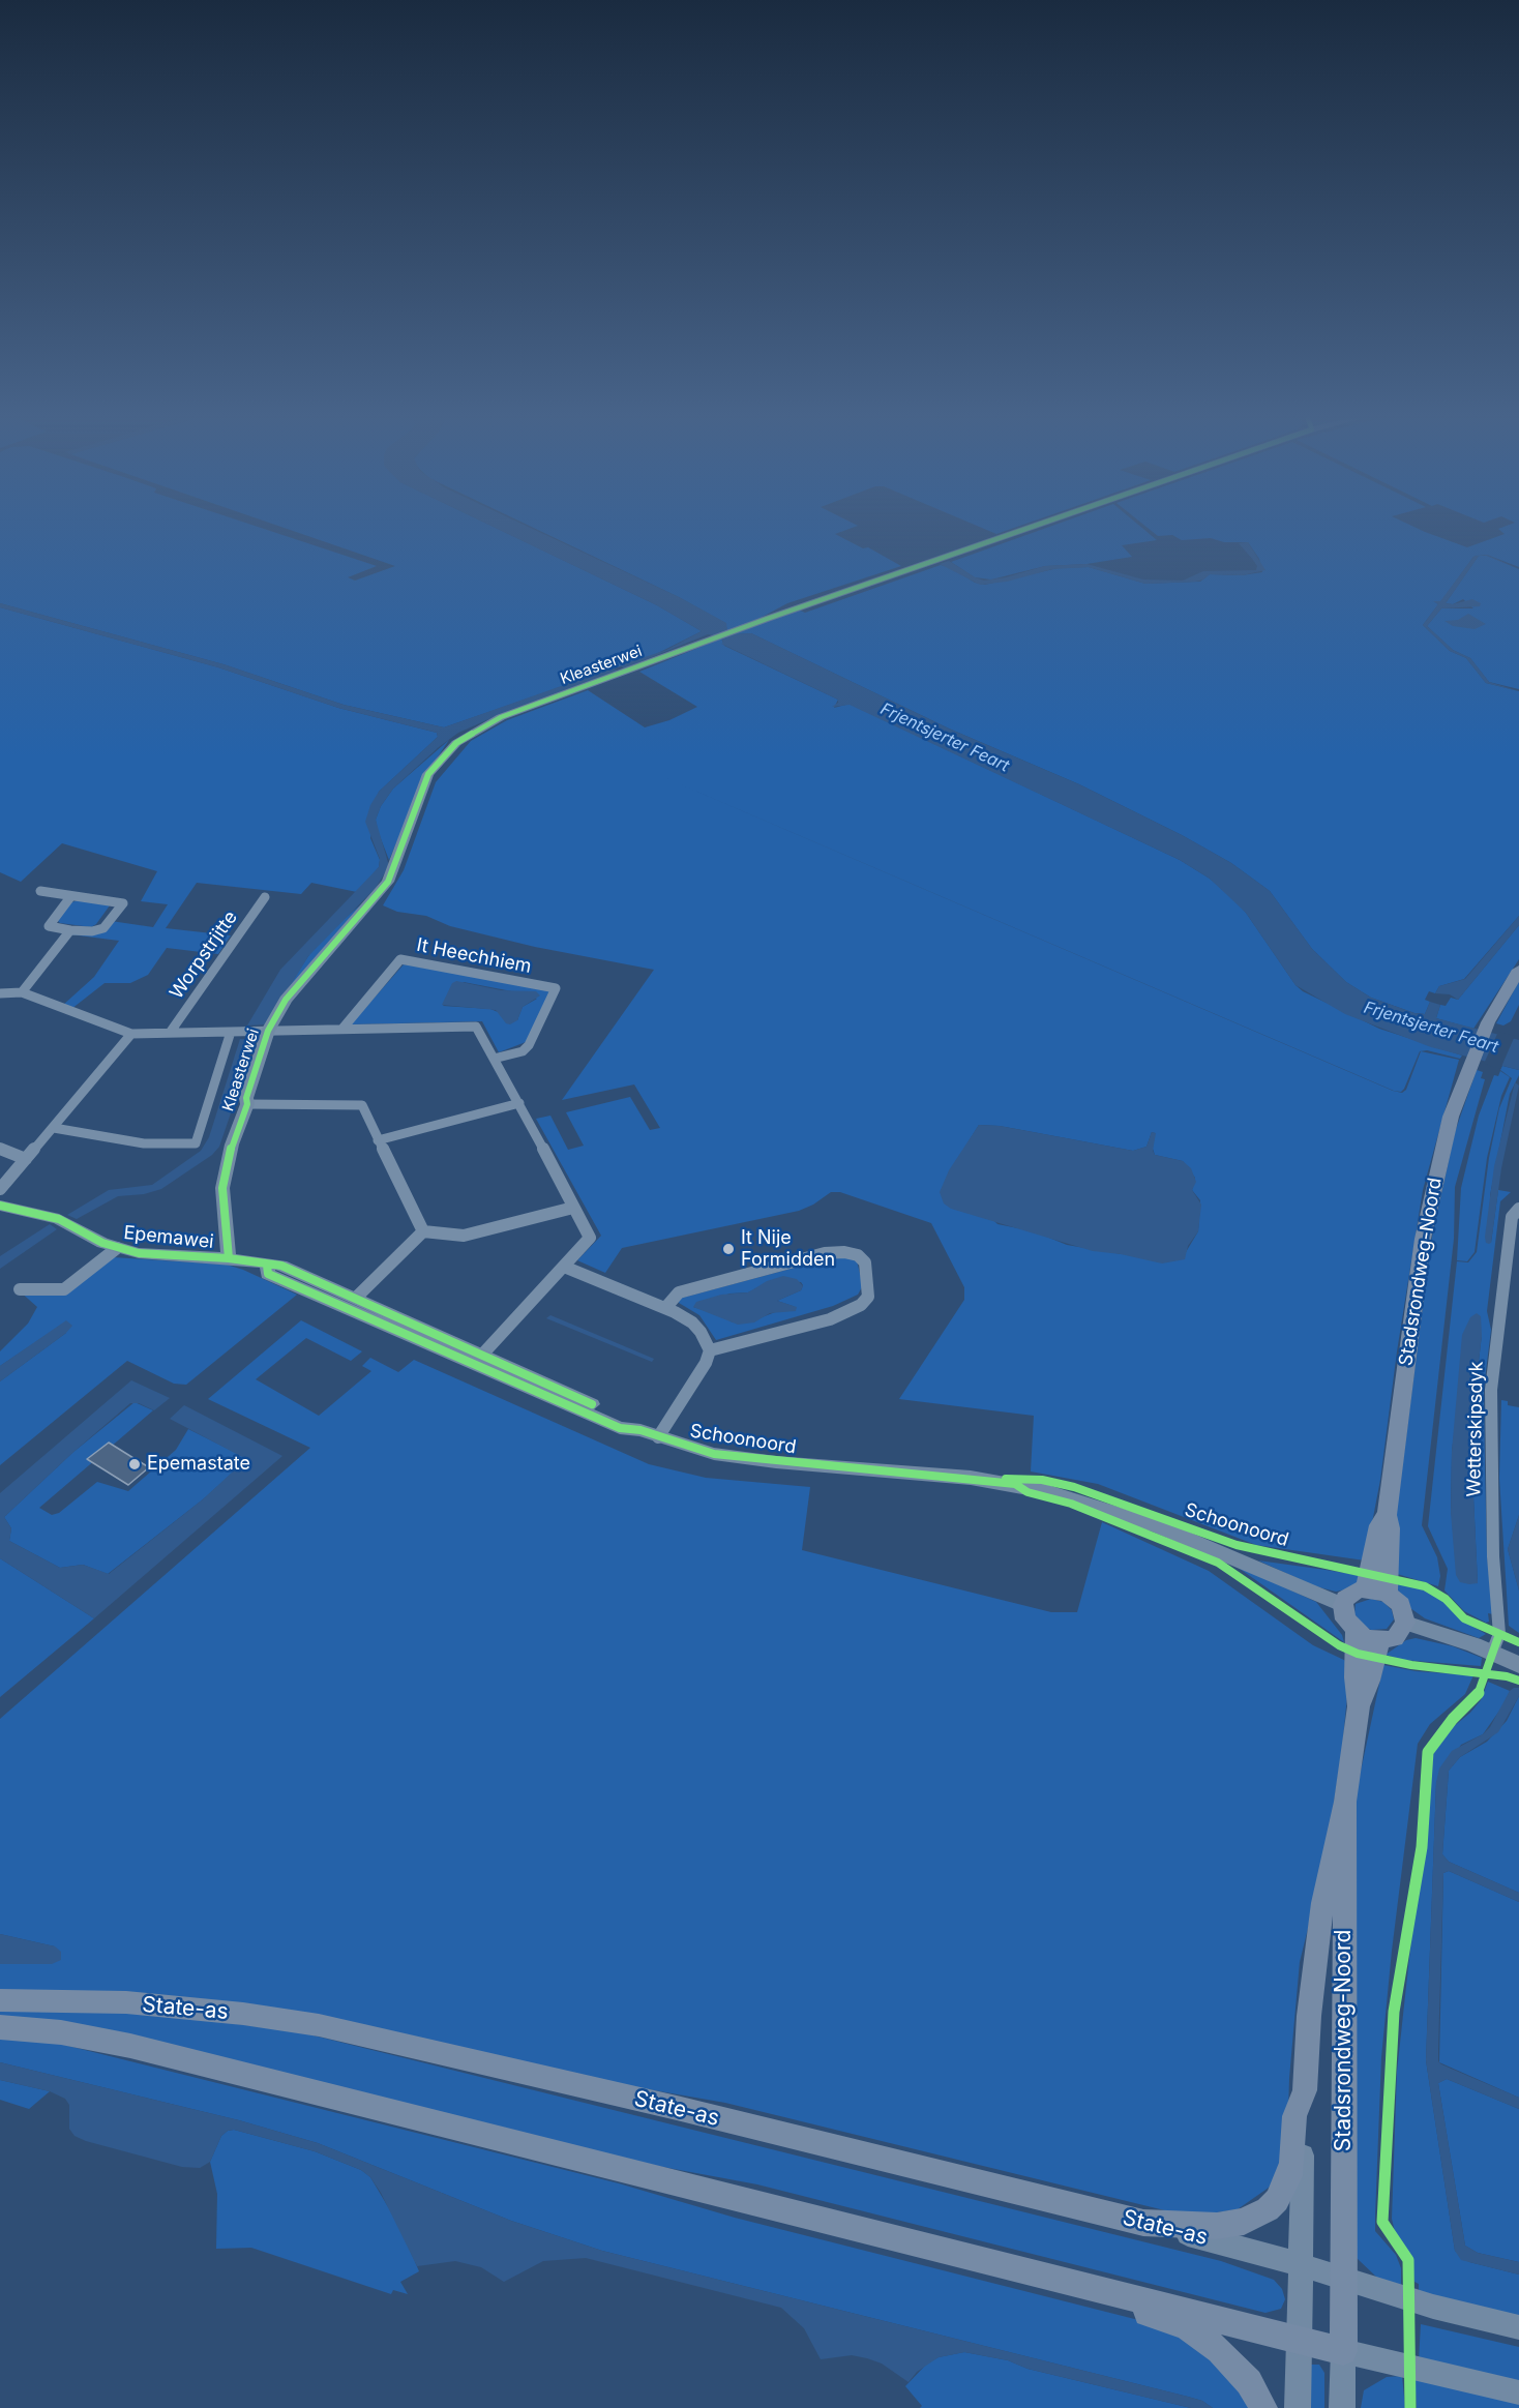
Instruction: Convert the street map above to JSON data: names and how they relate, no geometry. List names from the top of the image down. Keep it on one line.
{"streets":{"main road":["Stadsrondweg-Noord","State-as"],"street":["Kleasterwei","Worpstrjitte","It Heechhiem","Epemawei","Wetterskipsdyk","Schoonoord"]},"crossings":[["Kleasterwei","Epemawei"],["Epemawei","Schoonoord"],["Stadsrondweg-Noord","Schoonoord"],["Stadsrondweg-Noord","State-as"]],"water":["Frjentsjerter Feart"],"places":["It Nije Formidden","Epemastate"]}
